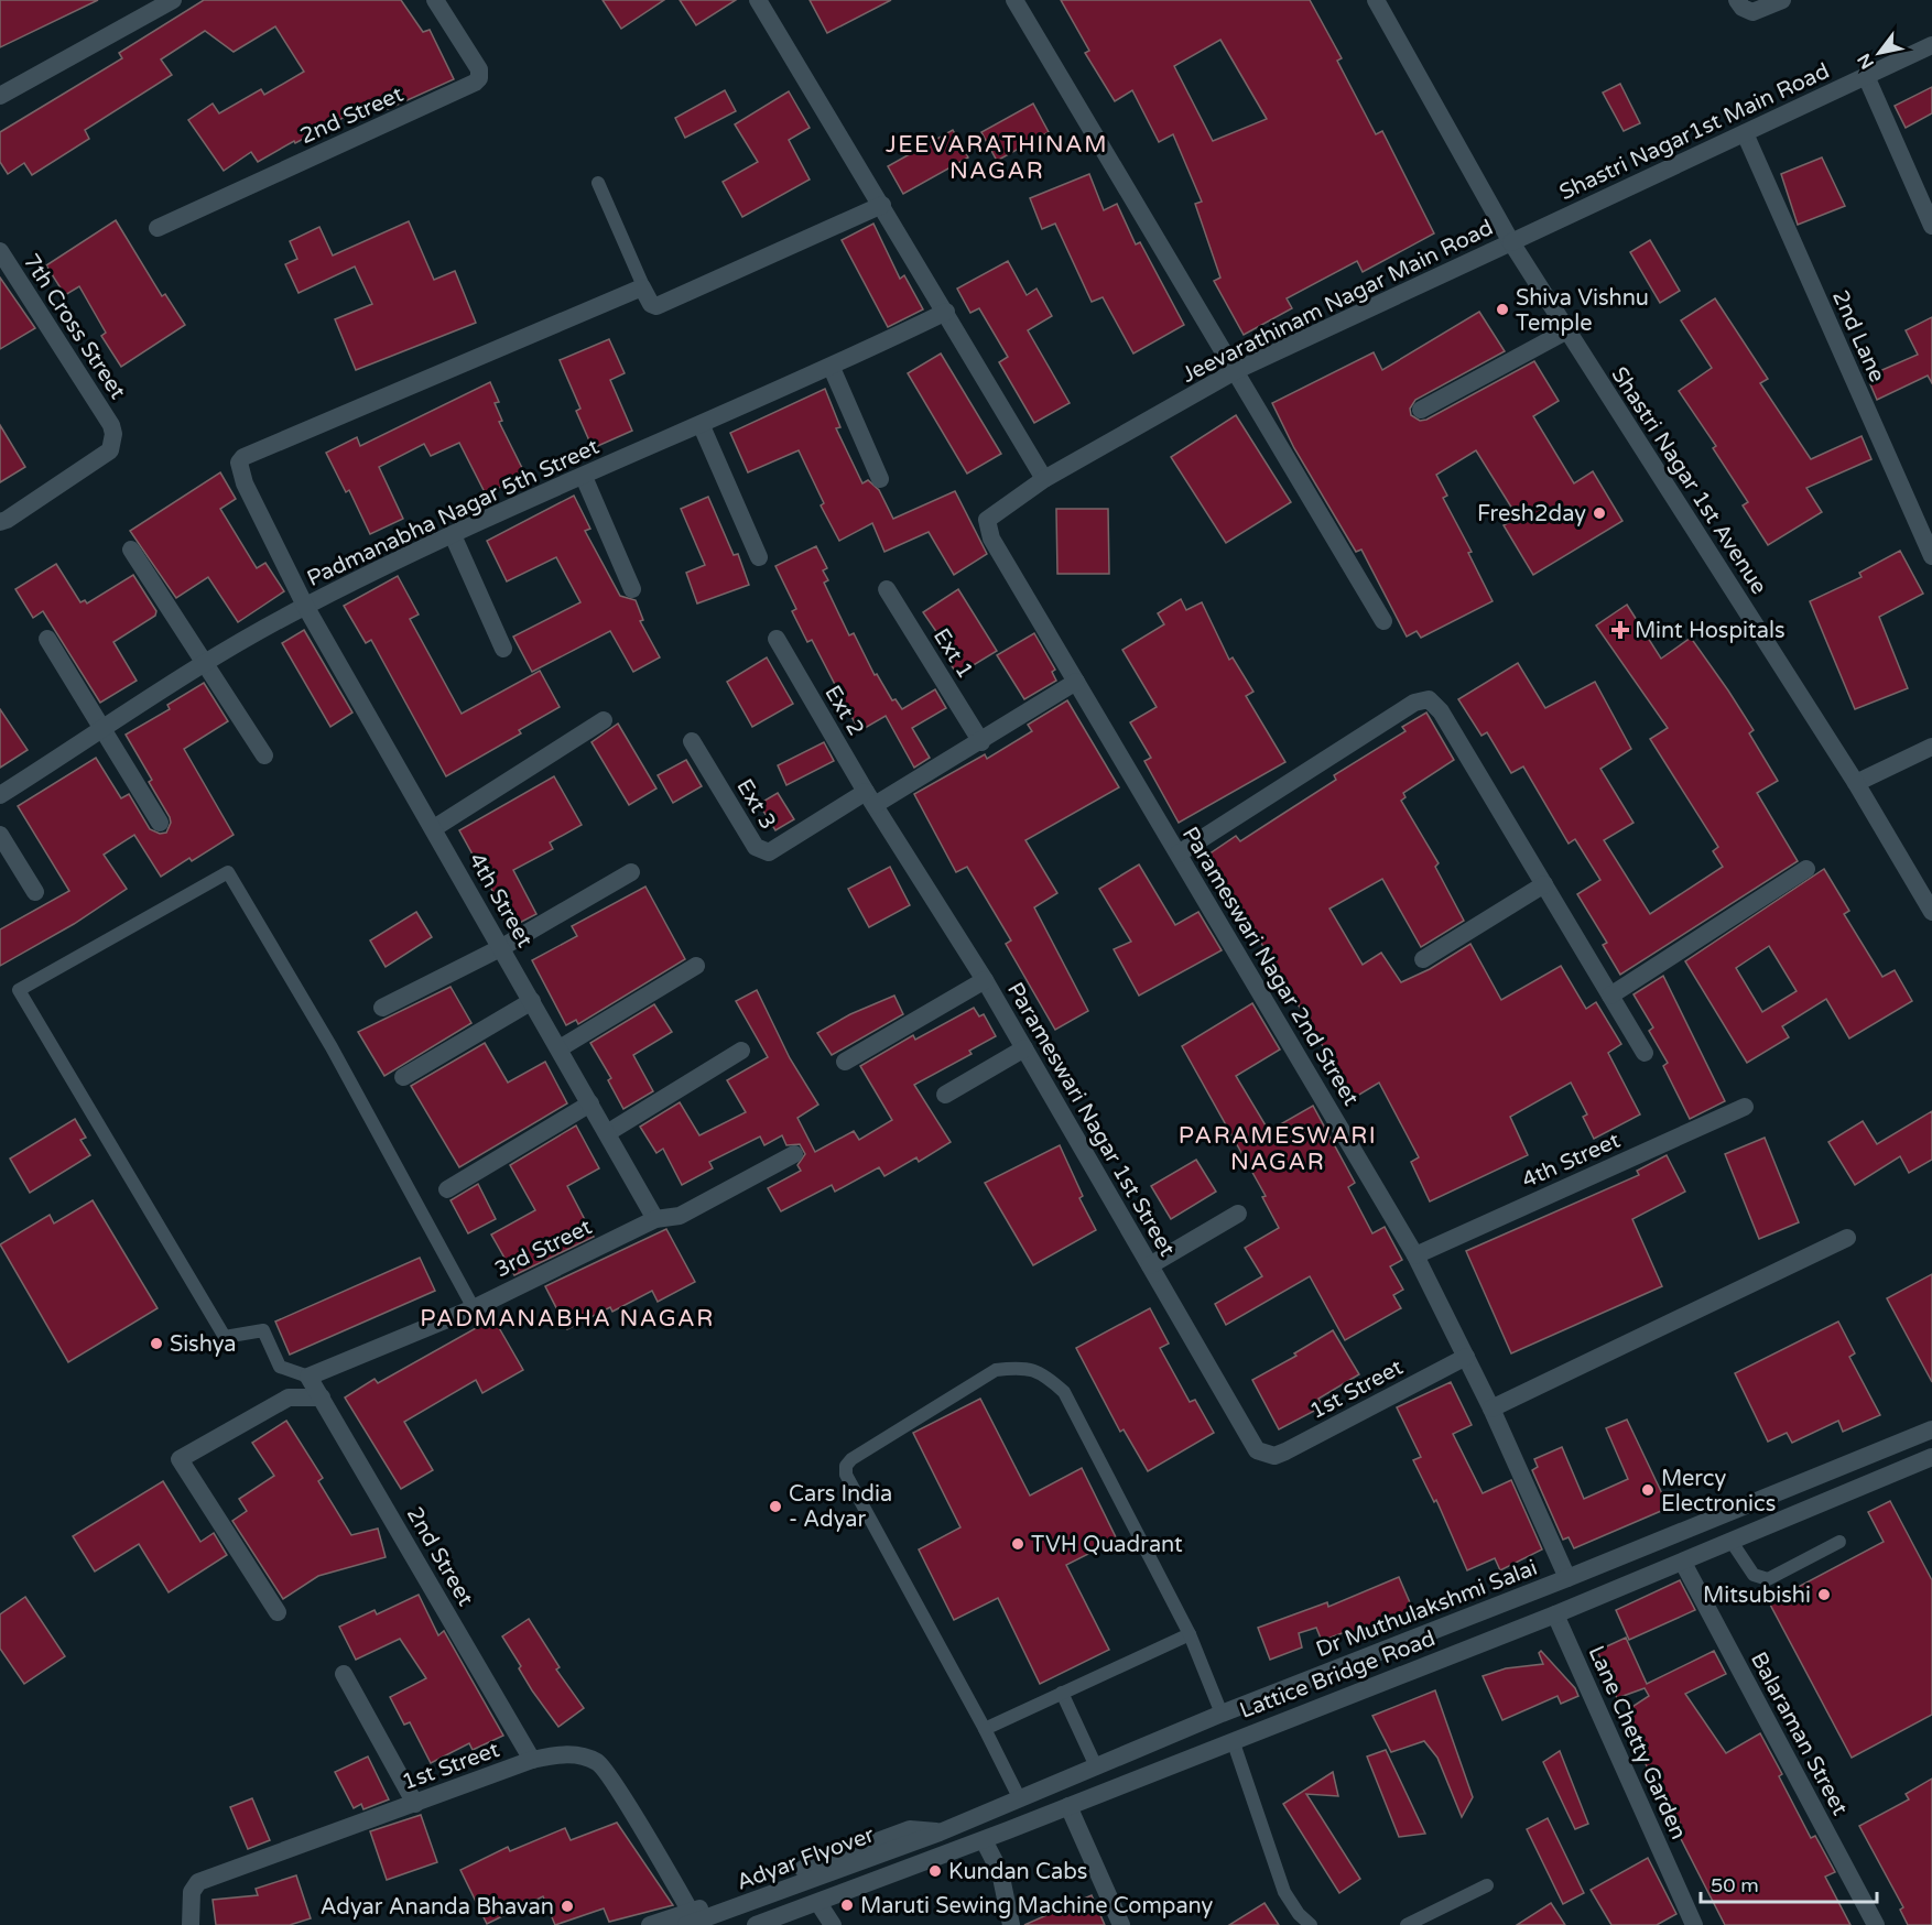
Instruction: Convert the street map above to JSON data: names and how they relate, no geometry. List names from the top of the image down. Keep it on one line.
{"streets":{"street":["2nd Street","Shastri Nagar1st Main Road","Jeevarathinam Nagar Main Road","7th Cross Street","2nd Lane","Shastri Nagar 1st Avenue","Padmanabha Nagar 5th Street","Ext 1","Ext 2","Ext 3","4th Street","Parameswari Nagar 2nd Street","Parameswari Nagar 1st Street","3rd Street","1st Street","Dr Muthulakshmi Salai","Lattice Bridge Road","Balaraman Street","Lane Chetty Garden","Adyar Flyover"]},"crossings":[["2nd Street","3rd Street"],["2nd Street","1st Street"],["Shastri Nagar1st Main Road","Jeevarathinam Nagar Main Road"],["Shastri Nagar1st Main Road","2nd Lane"],["Shastri Nagar1st Main Road","Shastri Nagar 1st Avenue"],["Jeevarathinam Nagar Main Road","Shastri Nagar 1st Avenue"],["Jeevarathinam Nagar Main Road","Parameswari Nagar 2nd Street"],["Padmanabha Nagar 5th Street","4th Street"],["Ext 2","Ext 3"],["Ext 2","Parameswari Nagar 1st Street"],["Ext 3","Parameswari Nagar 1st Street"],["4th Street","Parameswari Nagar 2nd Street"],["4th Street","3rd Street"],["Parameswari Nagar 2nd Street","1st Street"],["Parameswari Nagar 2nd Street","Dr Muthulakshmi Salai"],["Parameswari Nagar 1st Street","1st Street"],["1st Street","Adyar Flyover"],["Dr Muthulakshmi Salai","Adyar Flyover"],["Lattice Bridge Road","Balaraman Street"],["Lattice Bridge Road","Lane Chetty Garden"]],"districts":["JEEVARATHINAM NAGAR","PARAMESWARI NAGAR","PADMANABHA NAGAR"],"places":{"other":["Shiva Vishnu Temple","Fresh2day","Sishya","Mercy Electronics","Cars India - Adyar","TVH Quadrant","Mitsubishi","Kundan Cabs","Maruti Sewing Machine Company","Adyar Ananda Bhavan"],"health":["Mint Hospitals"]},"scale_bar":"50 m","north":"bottom left"}
